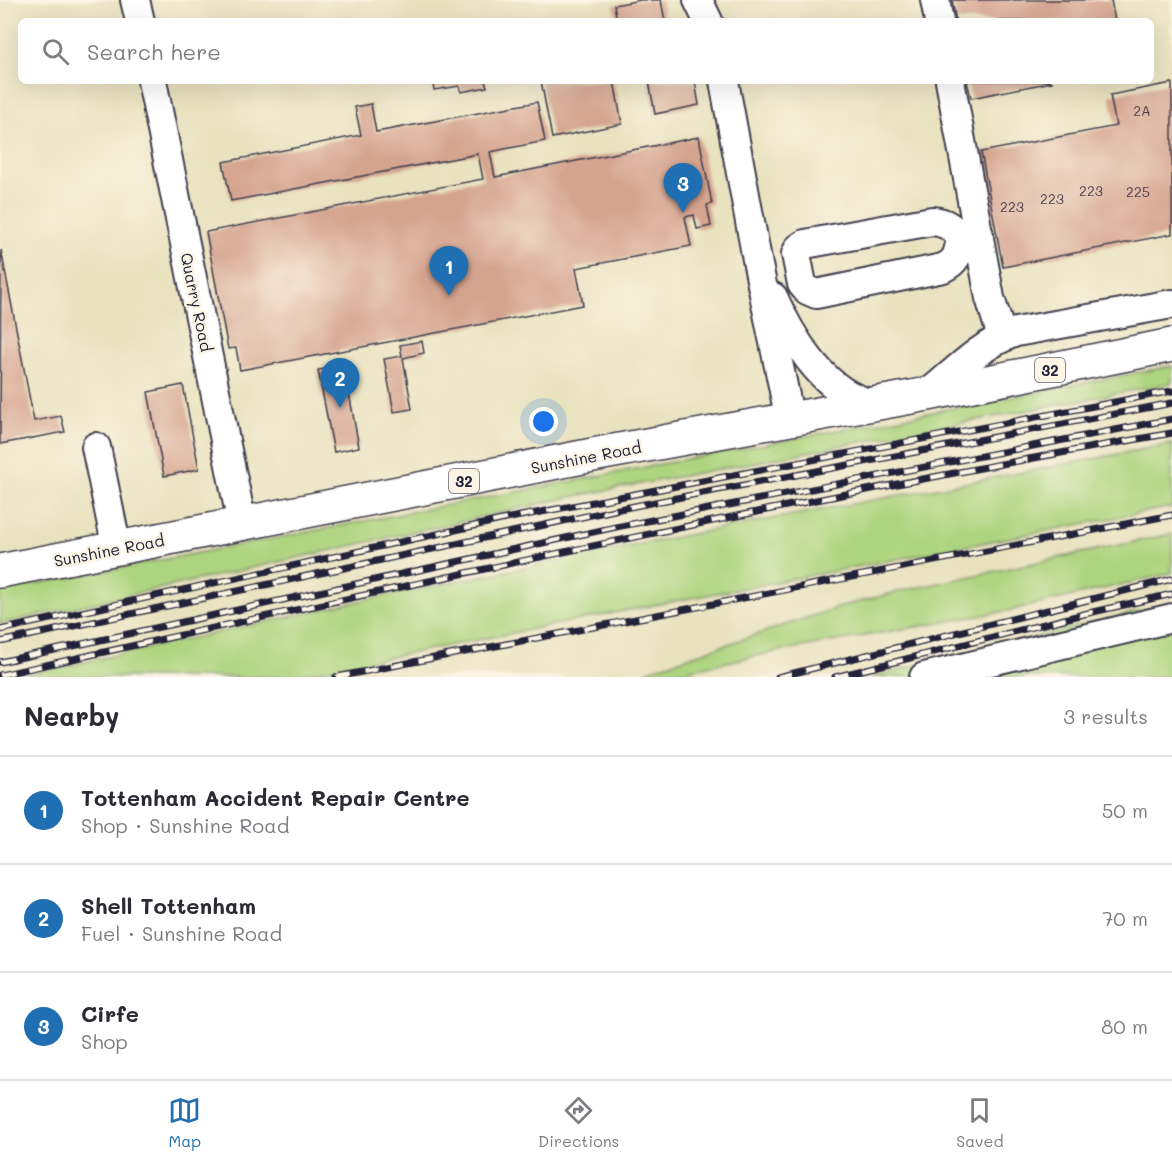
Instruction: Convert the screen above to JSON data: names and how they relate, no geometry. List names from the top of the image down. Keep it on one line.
{"streets":{"main road":["32","Sunshine Road"],"street":["Quarry Road"]},"crossings":[["Quarry Road","Sunshine Road"]],"house_numbers":["2A","223","225","223","223"],"page":{"search":"Search here","pins":["3","1","2"],"heading":["Nearby","3 results"],"list":[{"mark":"1","name":"Tottenham Accident Repair Centre","note":"Shop · Sunshine Road","value":"50 m"},{"mark":"2","name":"Shell Tottenham","note":"Fuel · Sunshine Road","value":"70 m"},{"mark":"3","name":"Cirfe","note":"Shop","value":"80 m"}],"nav":["Map","Directions","Saved"]}}
